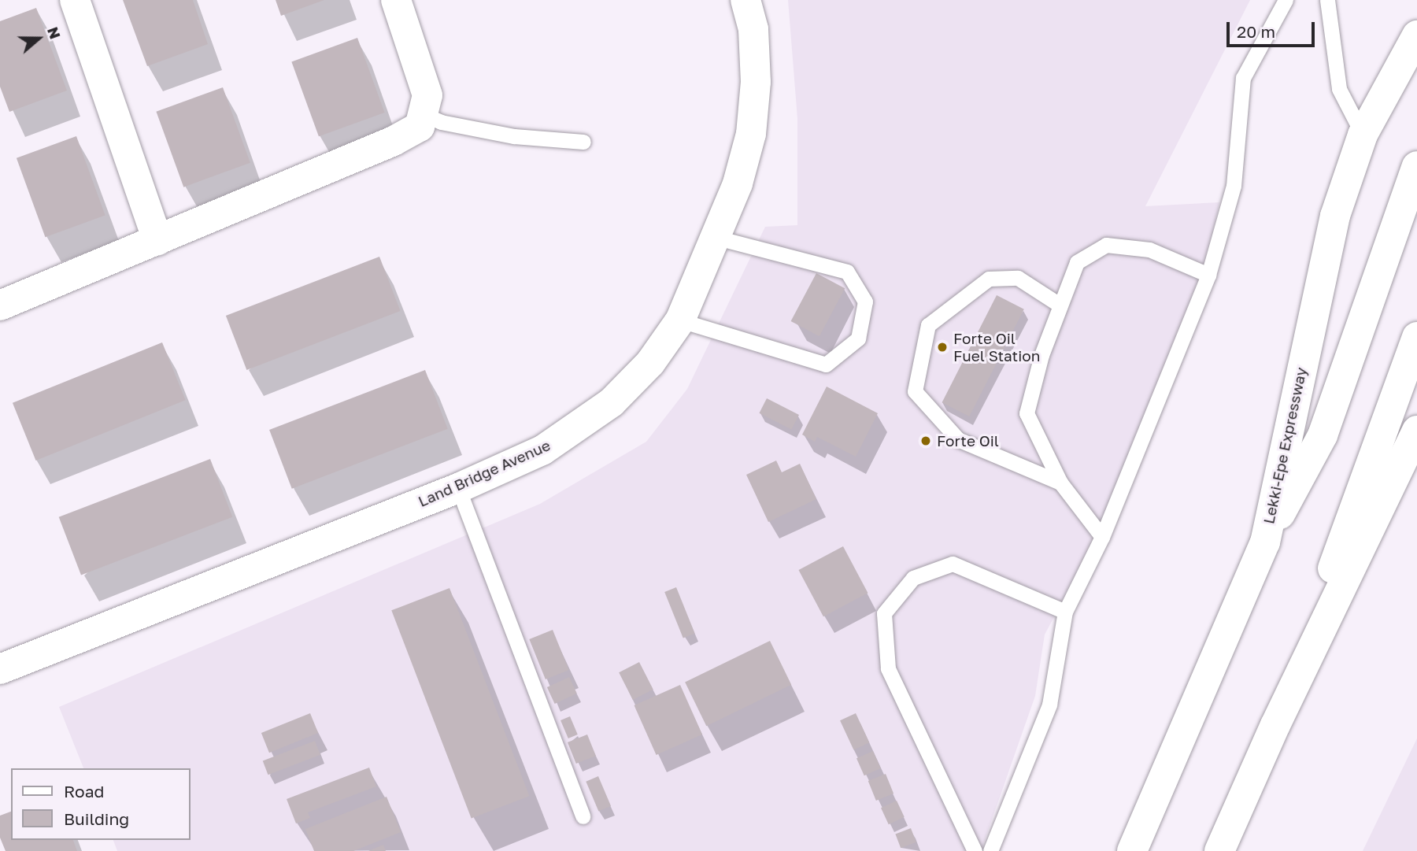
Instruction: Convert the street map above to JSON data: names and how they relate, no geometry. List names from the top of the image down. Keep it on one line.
{"streets":{"main road":["Lekki-Epe Expressway","Land Bridge Avenue"]},"places":["Forte Oil Fuel Station","Forte Oil"],"legend":["Road","Building"],"scale_bar":"20 m","north":"right"}
